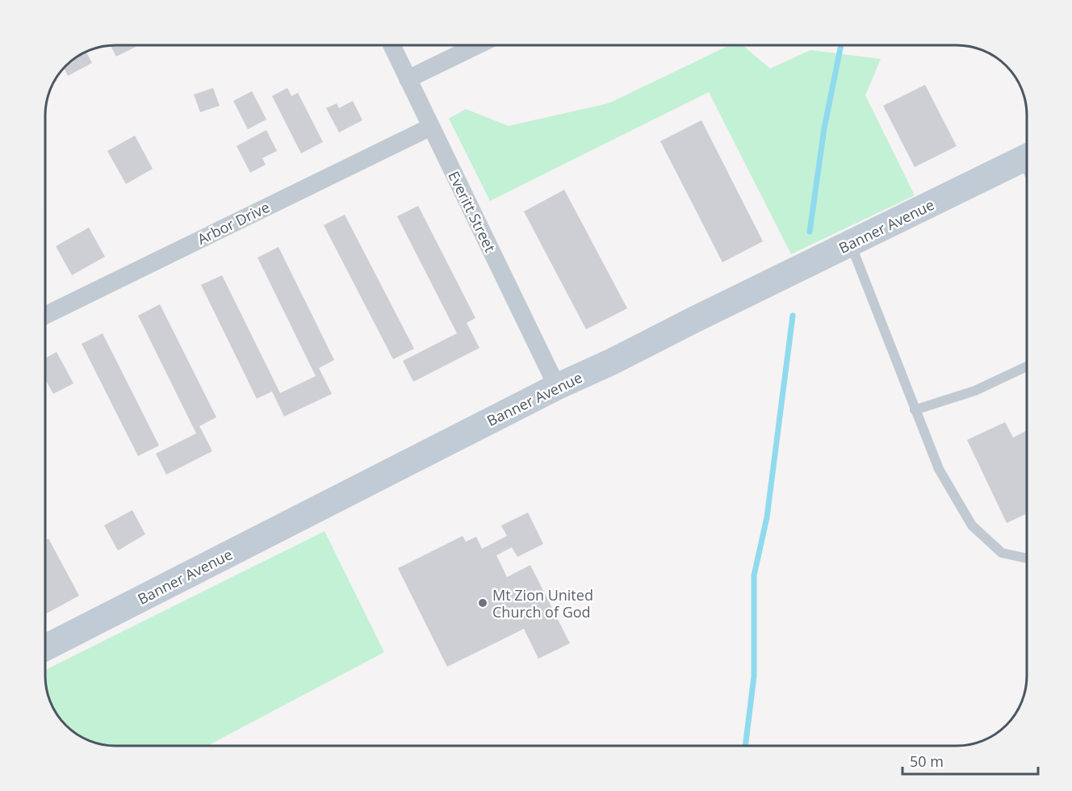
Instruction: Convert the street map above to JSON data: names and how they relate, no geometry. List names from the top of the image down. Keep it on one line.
{"streets":{"street":["Everitt Street","Arbor Drive","Banner Avenue"]},"crossings":[["Everitt Street","Arbor Drive"],["Everitt Street","Banner Avenue"]],"places":["Mt Zion United Church of God"],"scale_bar":"50 m"}
